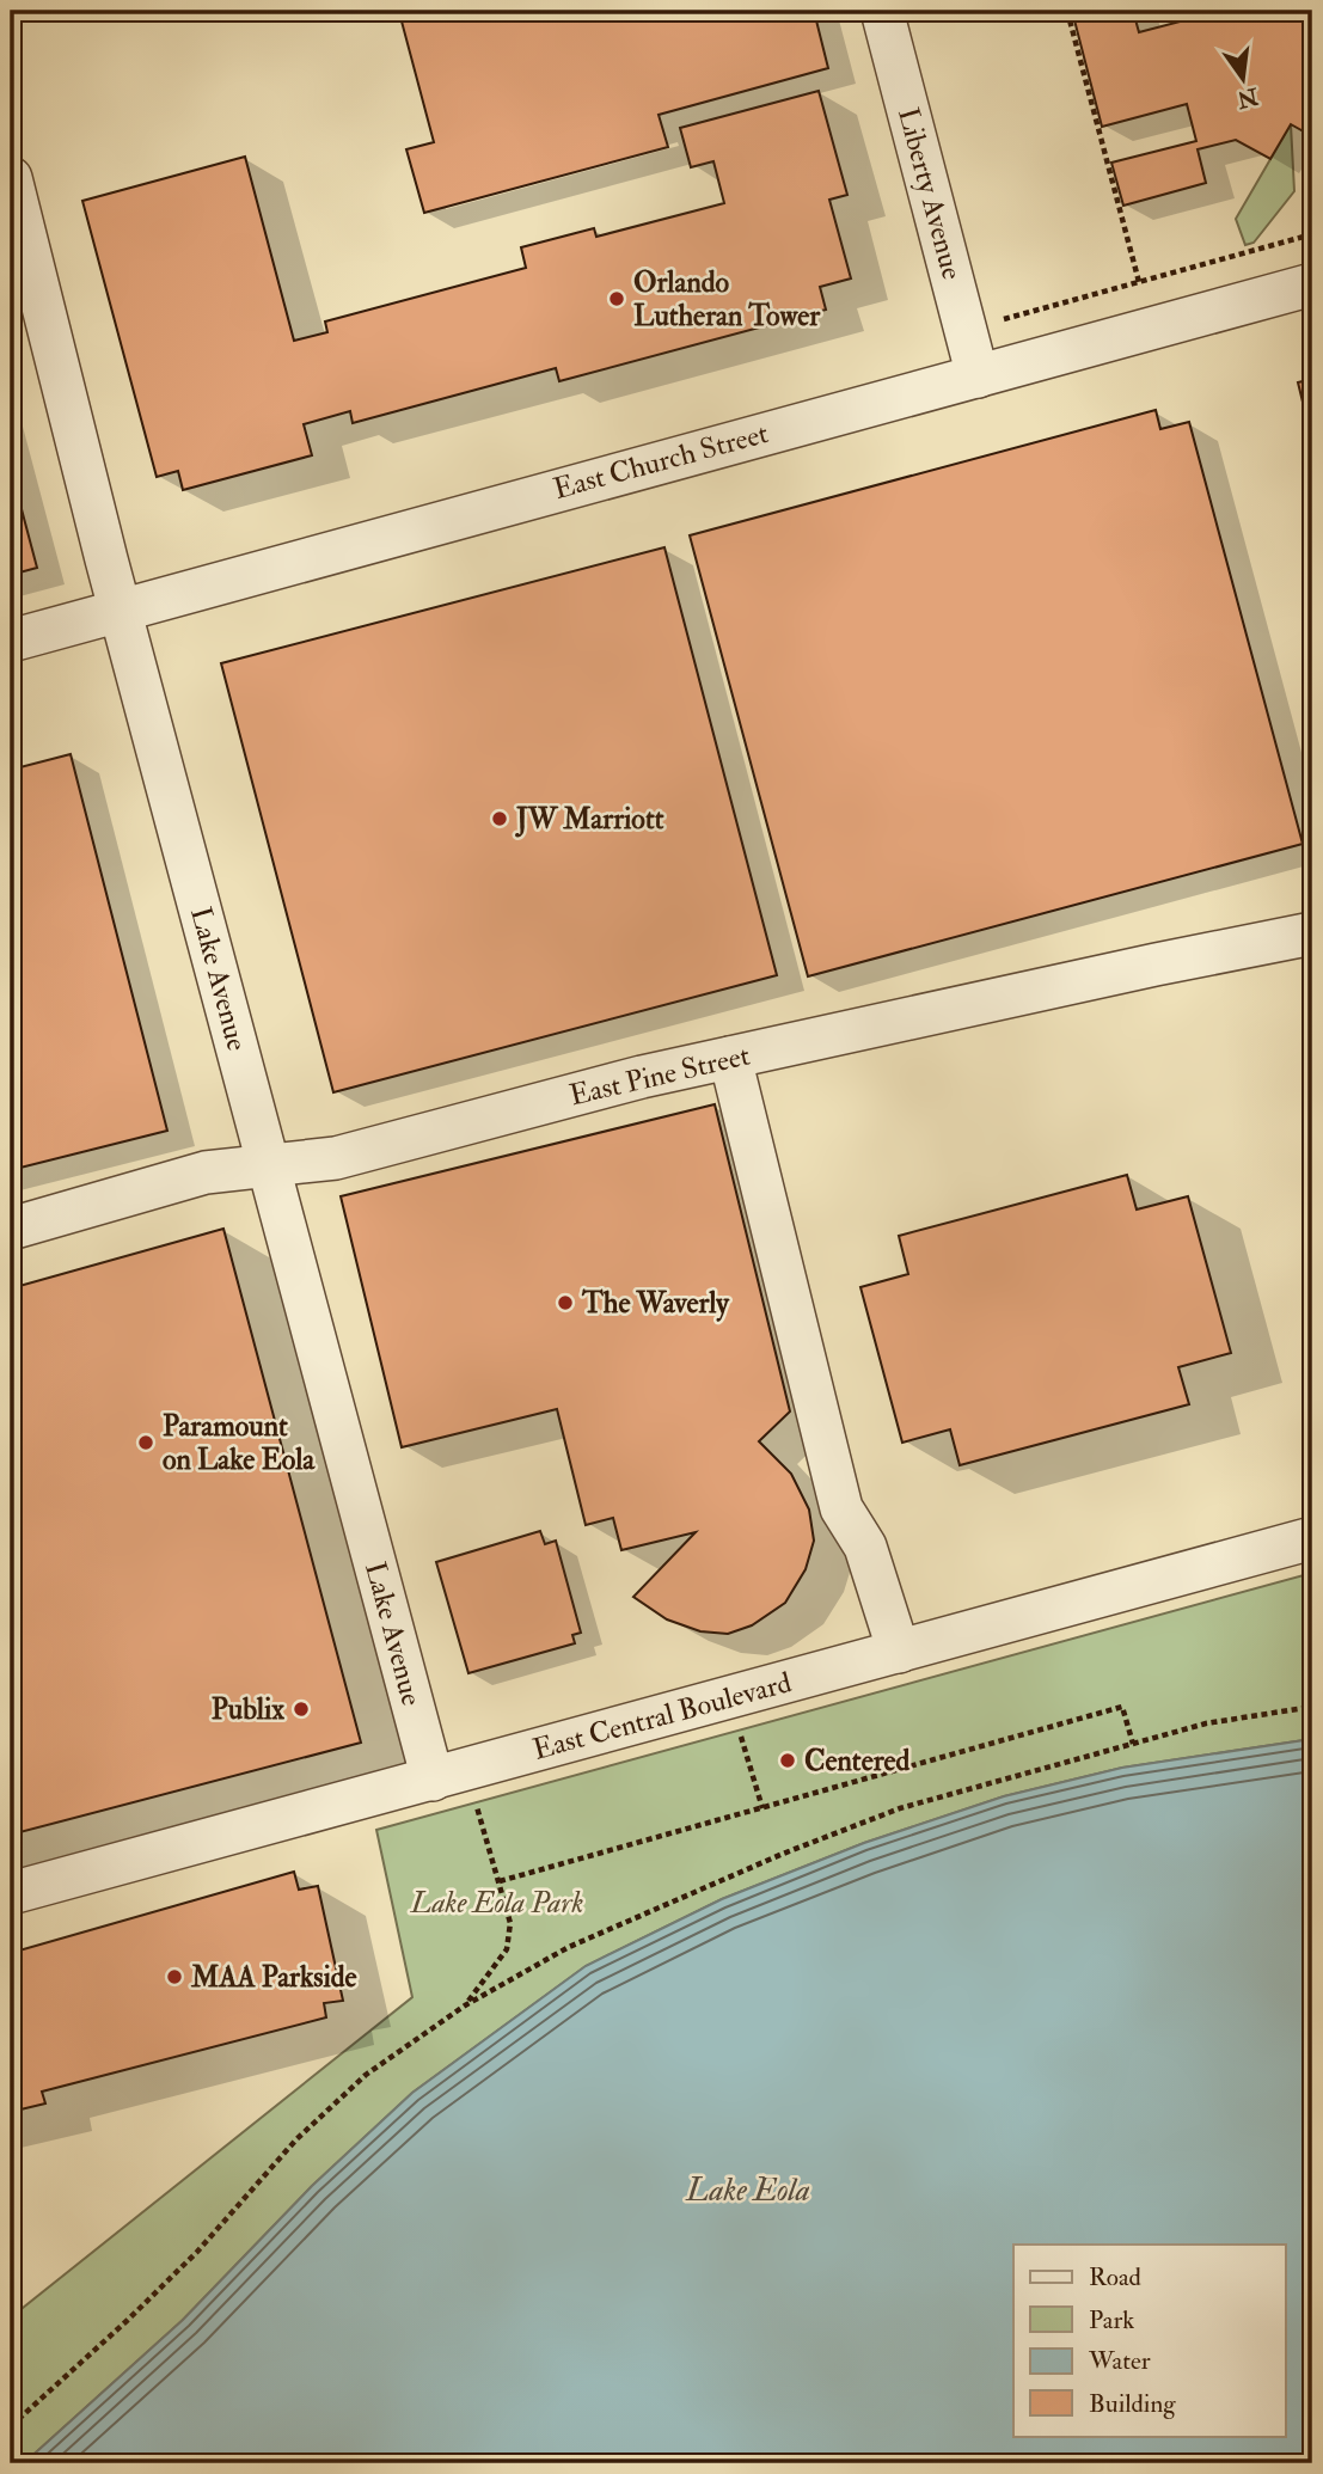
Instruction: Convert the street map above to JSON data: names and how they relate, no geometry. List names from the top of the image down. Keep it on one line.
{"streets":{"street":["Liberty Avenue","East Church Street","Lake Avenue","East Pine Street","East Central Boulevard"]},"crossings":[["Liberty Avenue","East Church Street"],["East Church Street","Lake Avenue"],["Lake Avenue","East Pine Street"],["Lake Avenue","East Central Boulevard"]],"water":["Lake Eola"],"parks":["Lake Eola Park"],"places":["Orlando Lutheran Tower","JW Marriott","The Waverly","Paramount on Lake Eola","Publix","Centered","MAA Parkside"],"legend":["Road","Park","Water","Building"],"north":"bottom"}
